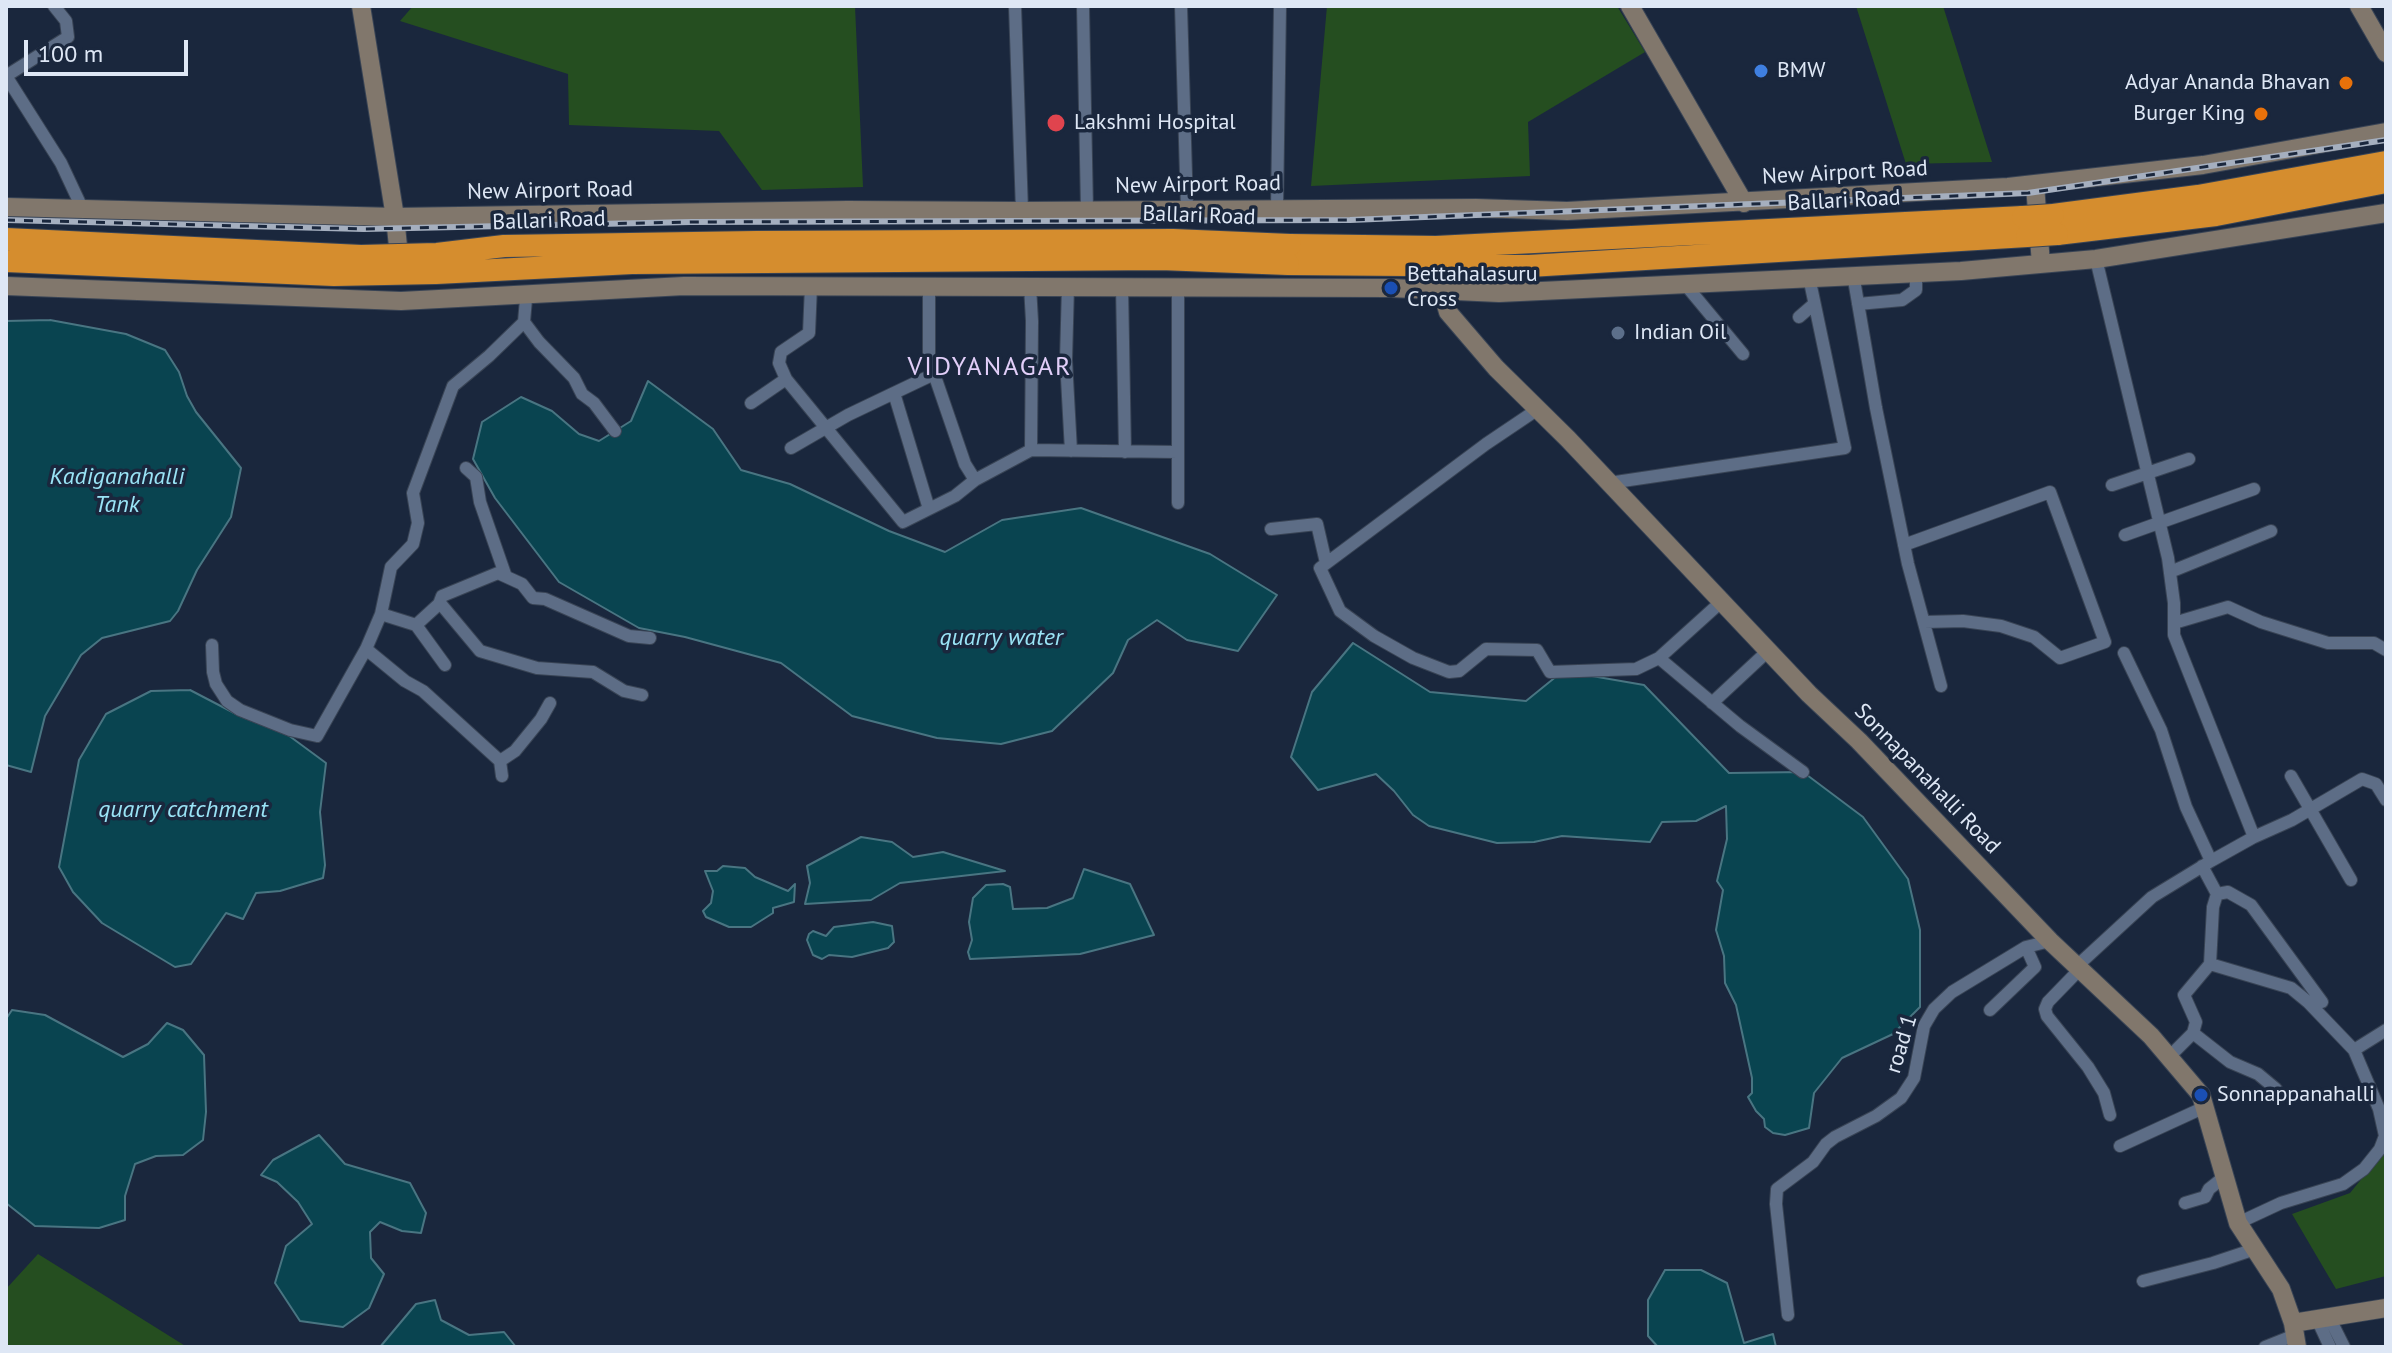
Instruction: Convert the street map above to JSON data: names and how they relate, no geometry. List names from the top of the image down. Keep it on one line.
{"streets":{"highway":["Ballari Road"],"street":["New Airport Road","Sonnapanahalli Road","road 1"]},"crossings":[["Sonnapanahalli Road","road 1"]],"districts":["VIDYANAGAR"],"water":["Kadiganahalli Tank","quarry water","quarry catchment"],"places":["BMW","Adyar Ananda Bhavan","Burger King","Lakshmi Hospital","Bettahalasuru Cross","Indian Oil","Sonnappanahalli"],"scale_bar":"100 m"}
